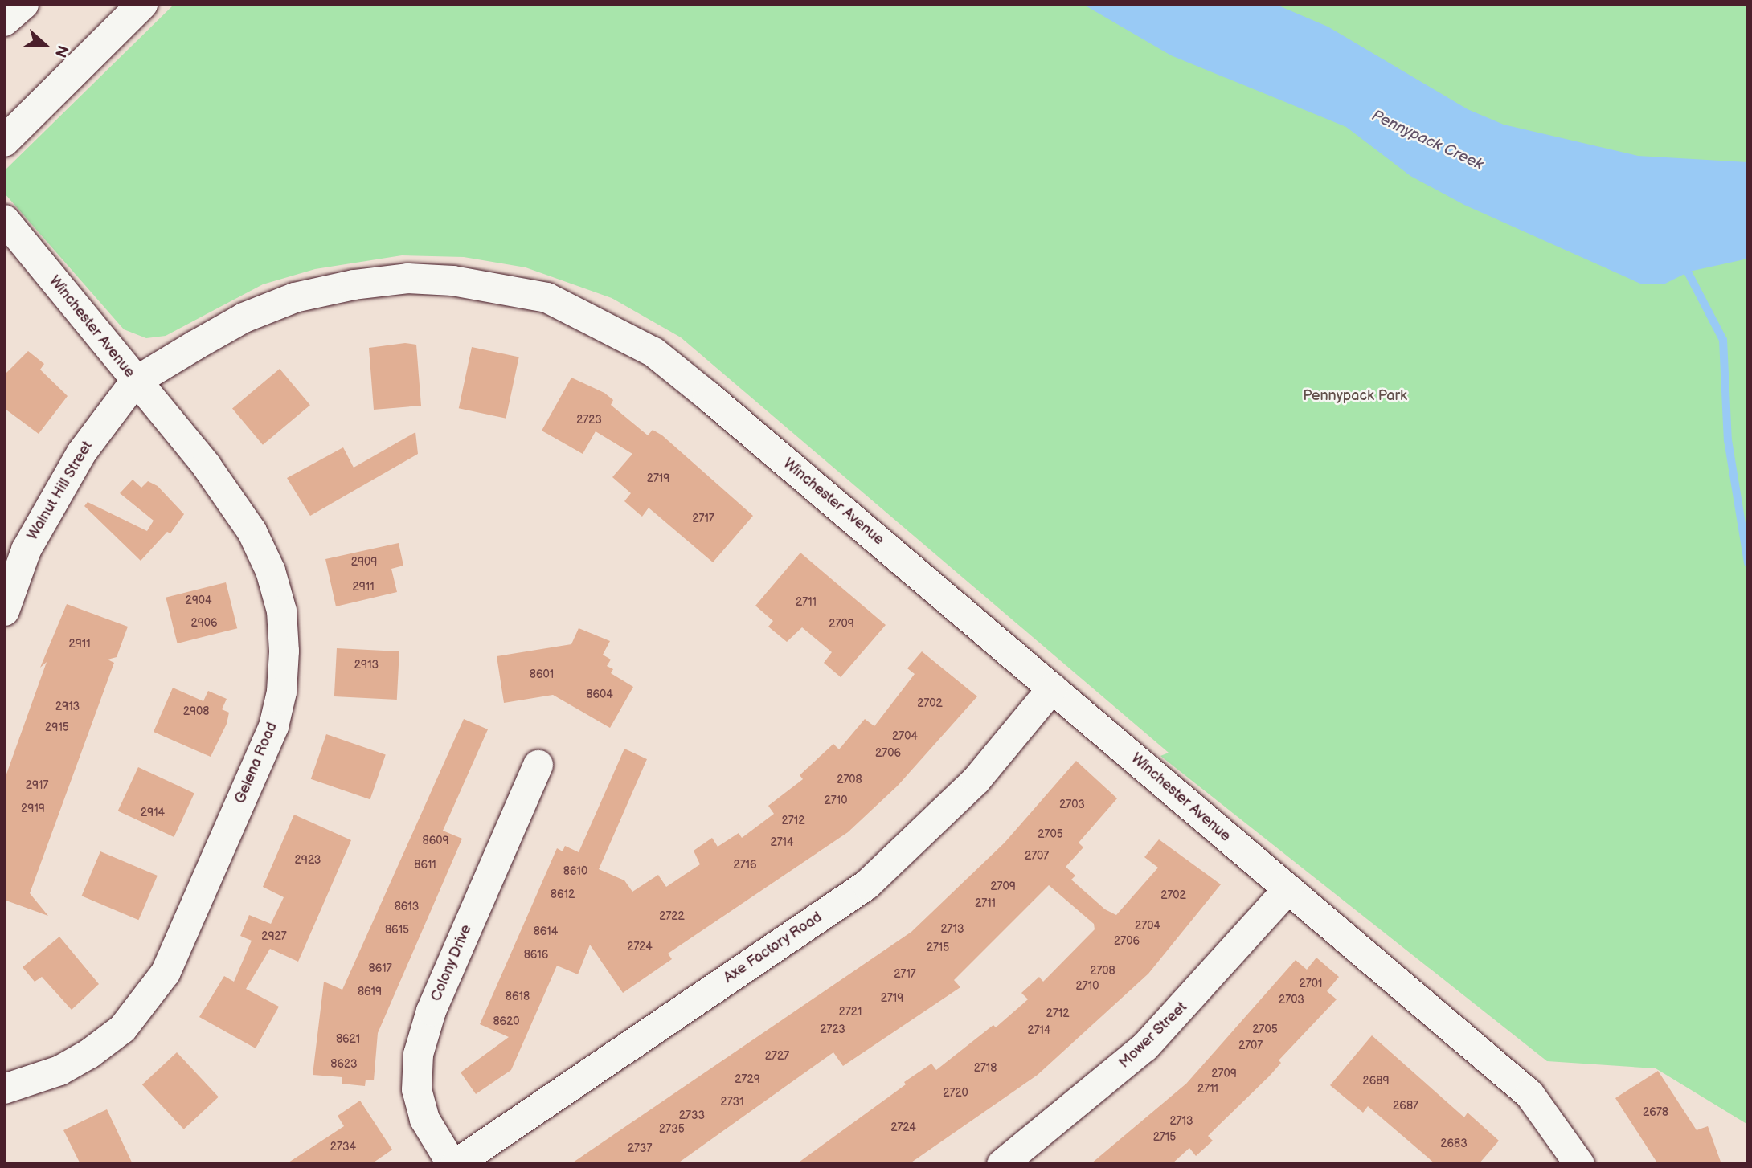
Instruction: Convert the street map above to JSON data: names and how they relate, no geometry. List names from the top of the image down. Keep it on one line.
{"streets":{"street":["Winchester Avenue","Walnut Hill Street","Gelena Road","Axe Factory Road","Colony Drive","Mower Street"]},"crossings":[["Winchester Avenue","Walnut Hill Street"],["Winchester Avenue","Gelena Road"],["Winchester Avenue","Axe Factory Road"],["Winchester Avenue","Mower Street"],["Walnut Hill Street","Gelena Road"],["Axe Factory Road","Colony Drive"]],"water":["Pennypack Creek"],"parks":["Pennypack Park"],"house_numbers":["2723","2719","2717","2909","2911","2904","2711","2906","2709","2911","2913","8601","8604","2702","2913","2908","2915","2704","2706","2708","2917","2710","2703","2919","2914","2712","2705","8609","2714","2707","2923","8611","2716","8610","2709","8612","2702","2711","8613","2722","2704","2713","8615","8614","2927","2706","2724","2715","8616","8617","2708","2717","2701","2710","8619","8618","2719","2703","2721","2712","8620","2723","2705","2714","8621","2707","2727","8623","2718","2709","2729","2689","2711","2720","2731","2687","2678","2733","2713","2724","2735","2715","2683","2734","2737"],"north":"right"}
